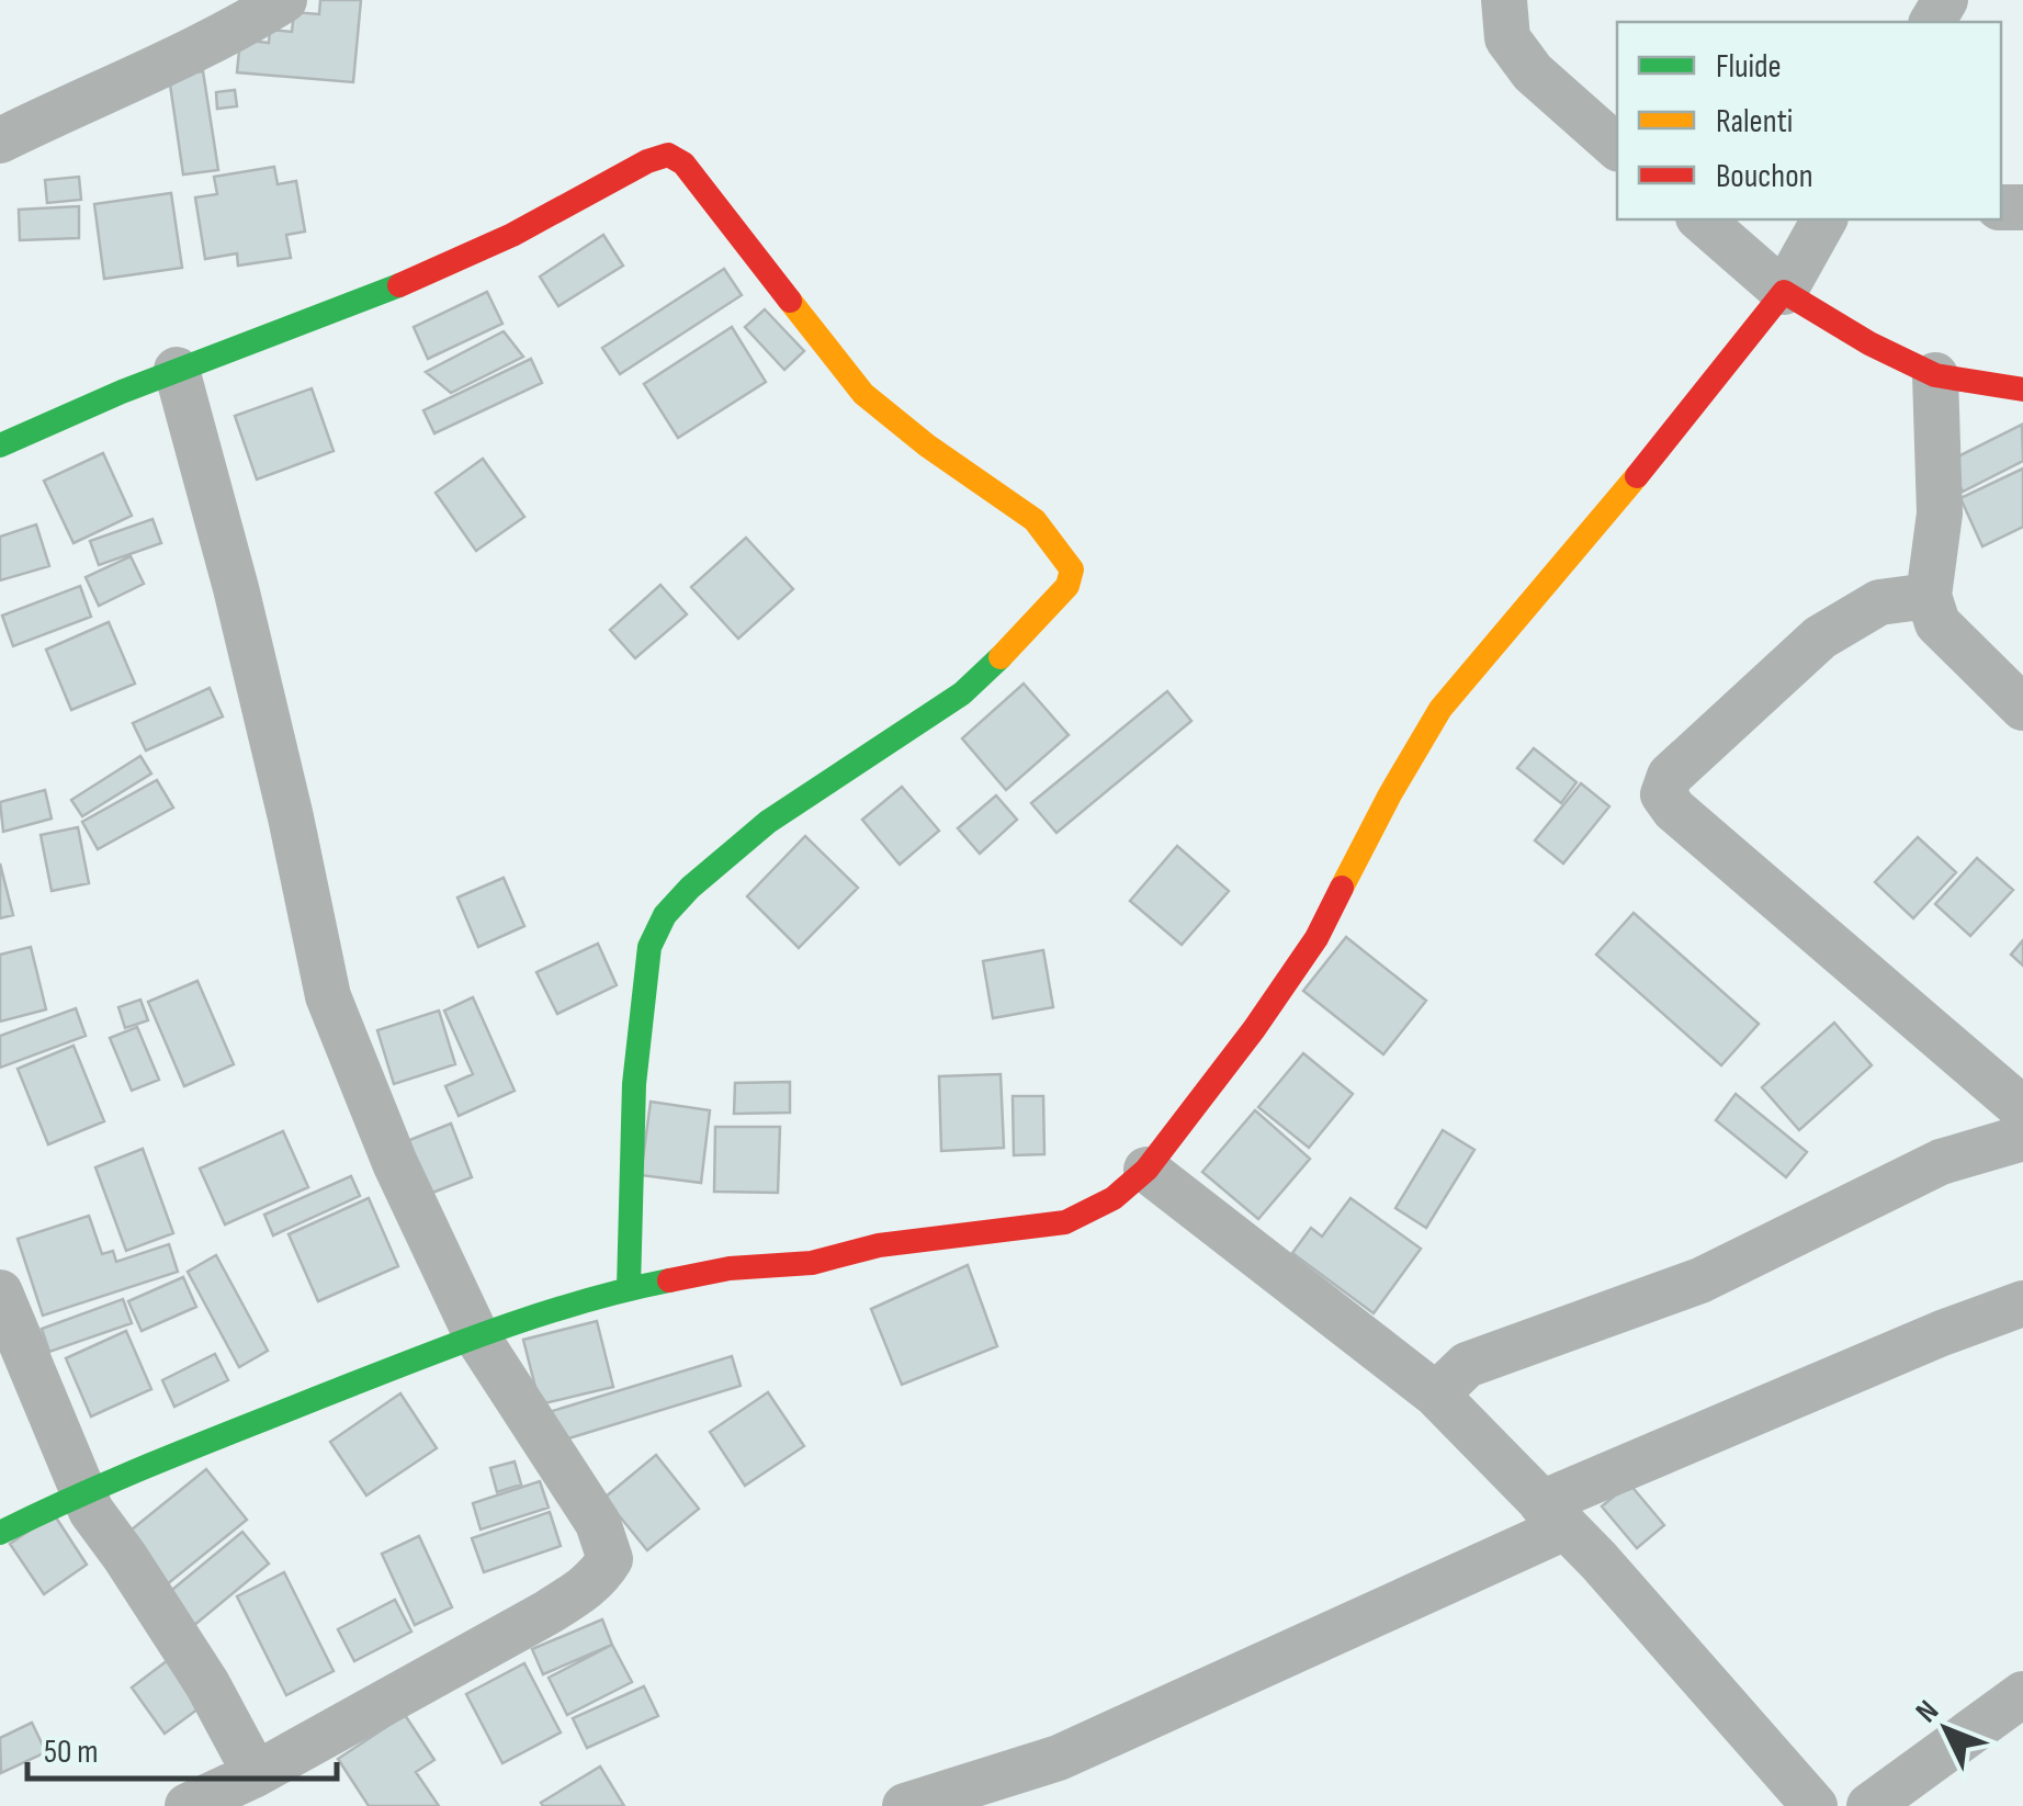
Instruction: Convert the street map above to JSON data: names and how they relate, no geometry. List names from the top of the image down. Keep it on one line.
{"legend":["Fluide","Ralenti","Bouchon"],"scale_bar":"50 m","north":"top left"}
